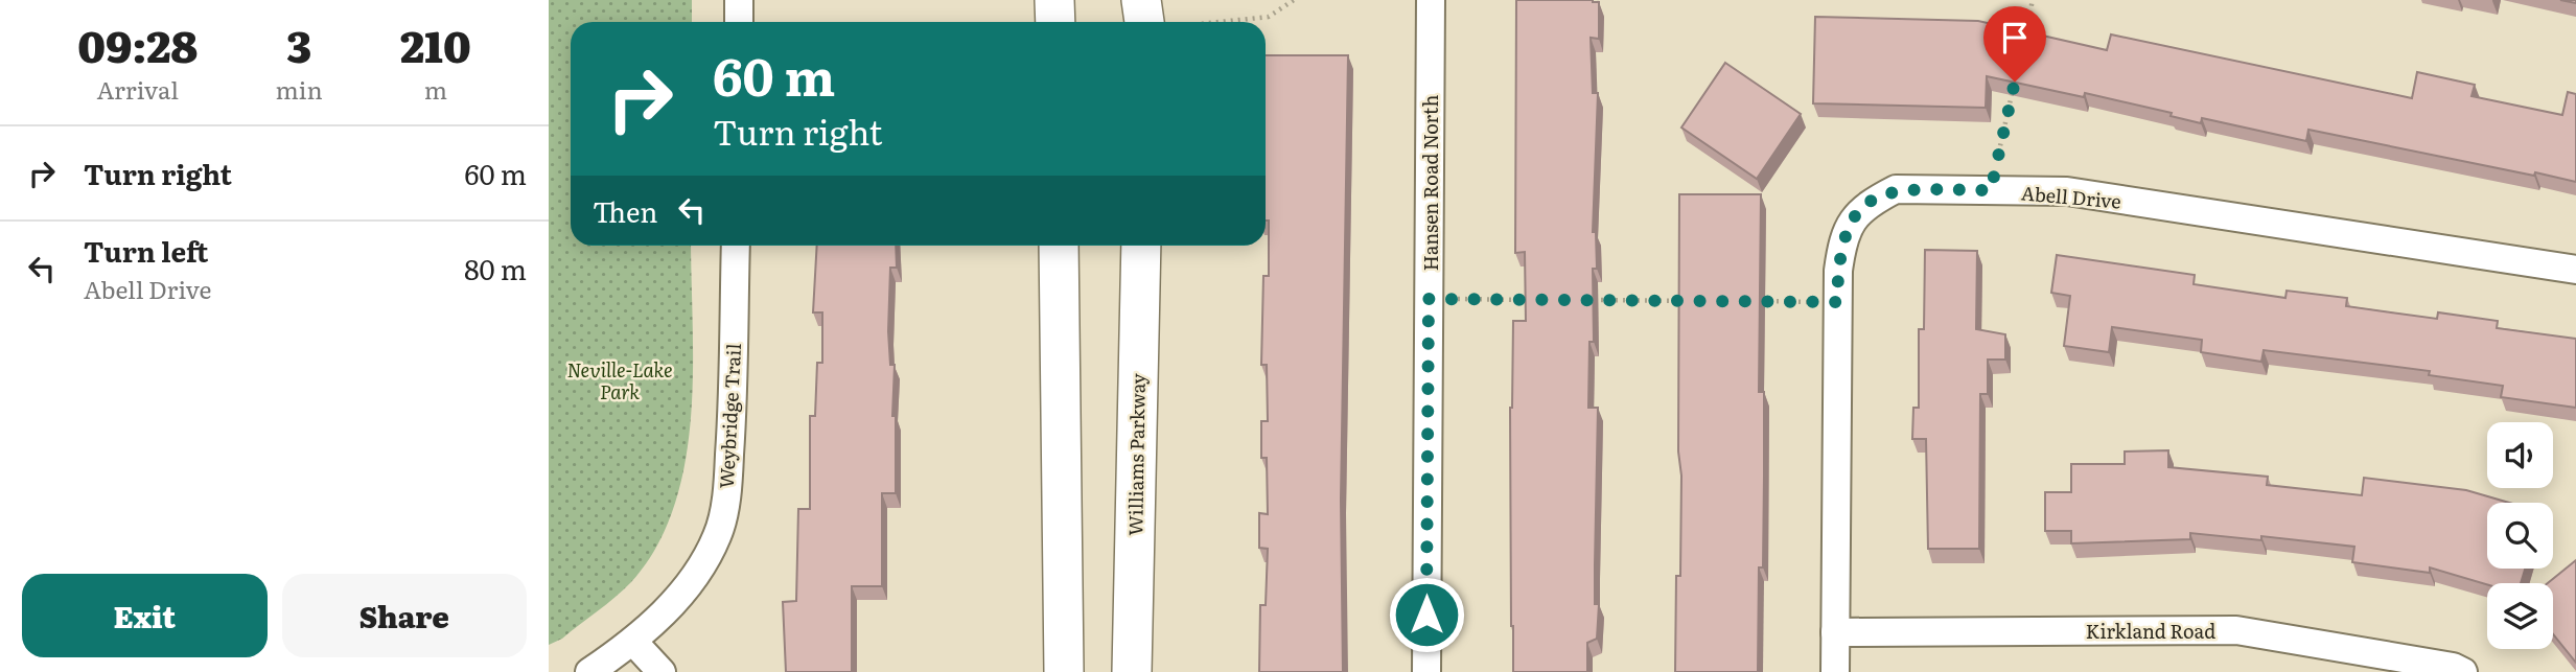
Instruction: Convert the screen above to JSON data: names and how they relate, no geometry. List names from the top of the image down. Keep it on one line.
{"streets":{"main road":["Williams Parkway"],"street":["Hansen Road North","Abell Drive","Weybridge Trail","Kirkland Road"]},"crossings":[["Abell Drive","Kirkland Road"]],"parks":["Neville-Lake Park"],"page":{"eta":["09:28","Arrival","3","min","210","m"],"turn":["60 m","Turn right"],"list":[{"name":"Turn right","value":"60 m"},{"name":"Turn left","note":"Abell Drive","value":"80 m"}],"then":"Then","buttons":["Exit","Share"]}}
